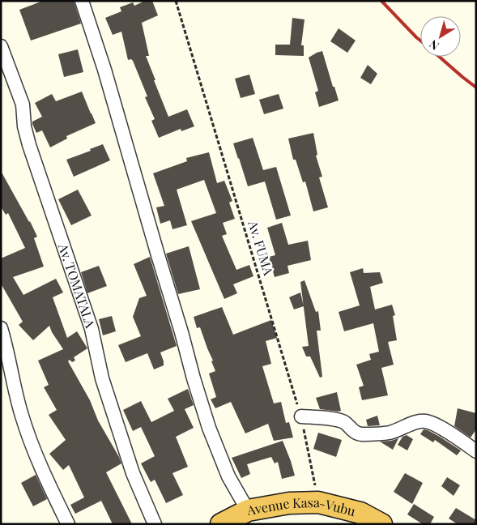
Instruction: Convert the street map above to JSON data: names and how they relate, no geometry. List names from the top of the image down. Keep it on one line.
{"streets":{"highway":["Avenue Kasa-Vubu"],"street":["Av. TOMATALA"],"path":["Av. FUMA"]},"crossings":[["Av. FUMA","Avenue Kasa-Vubu"]],"north":"bottom left"}
